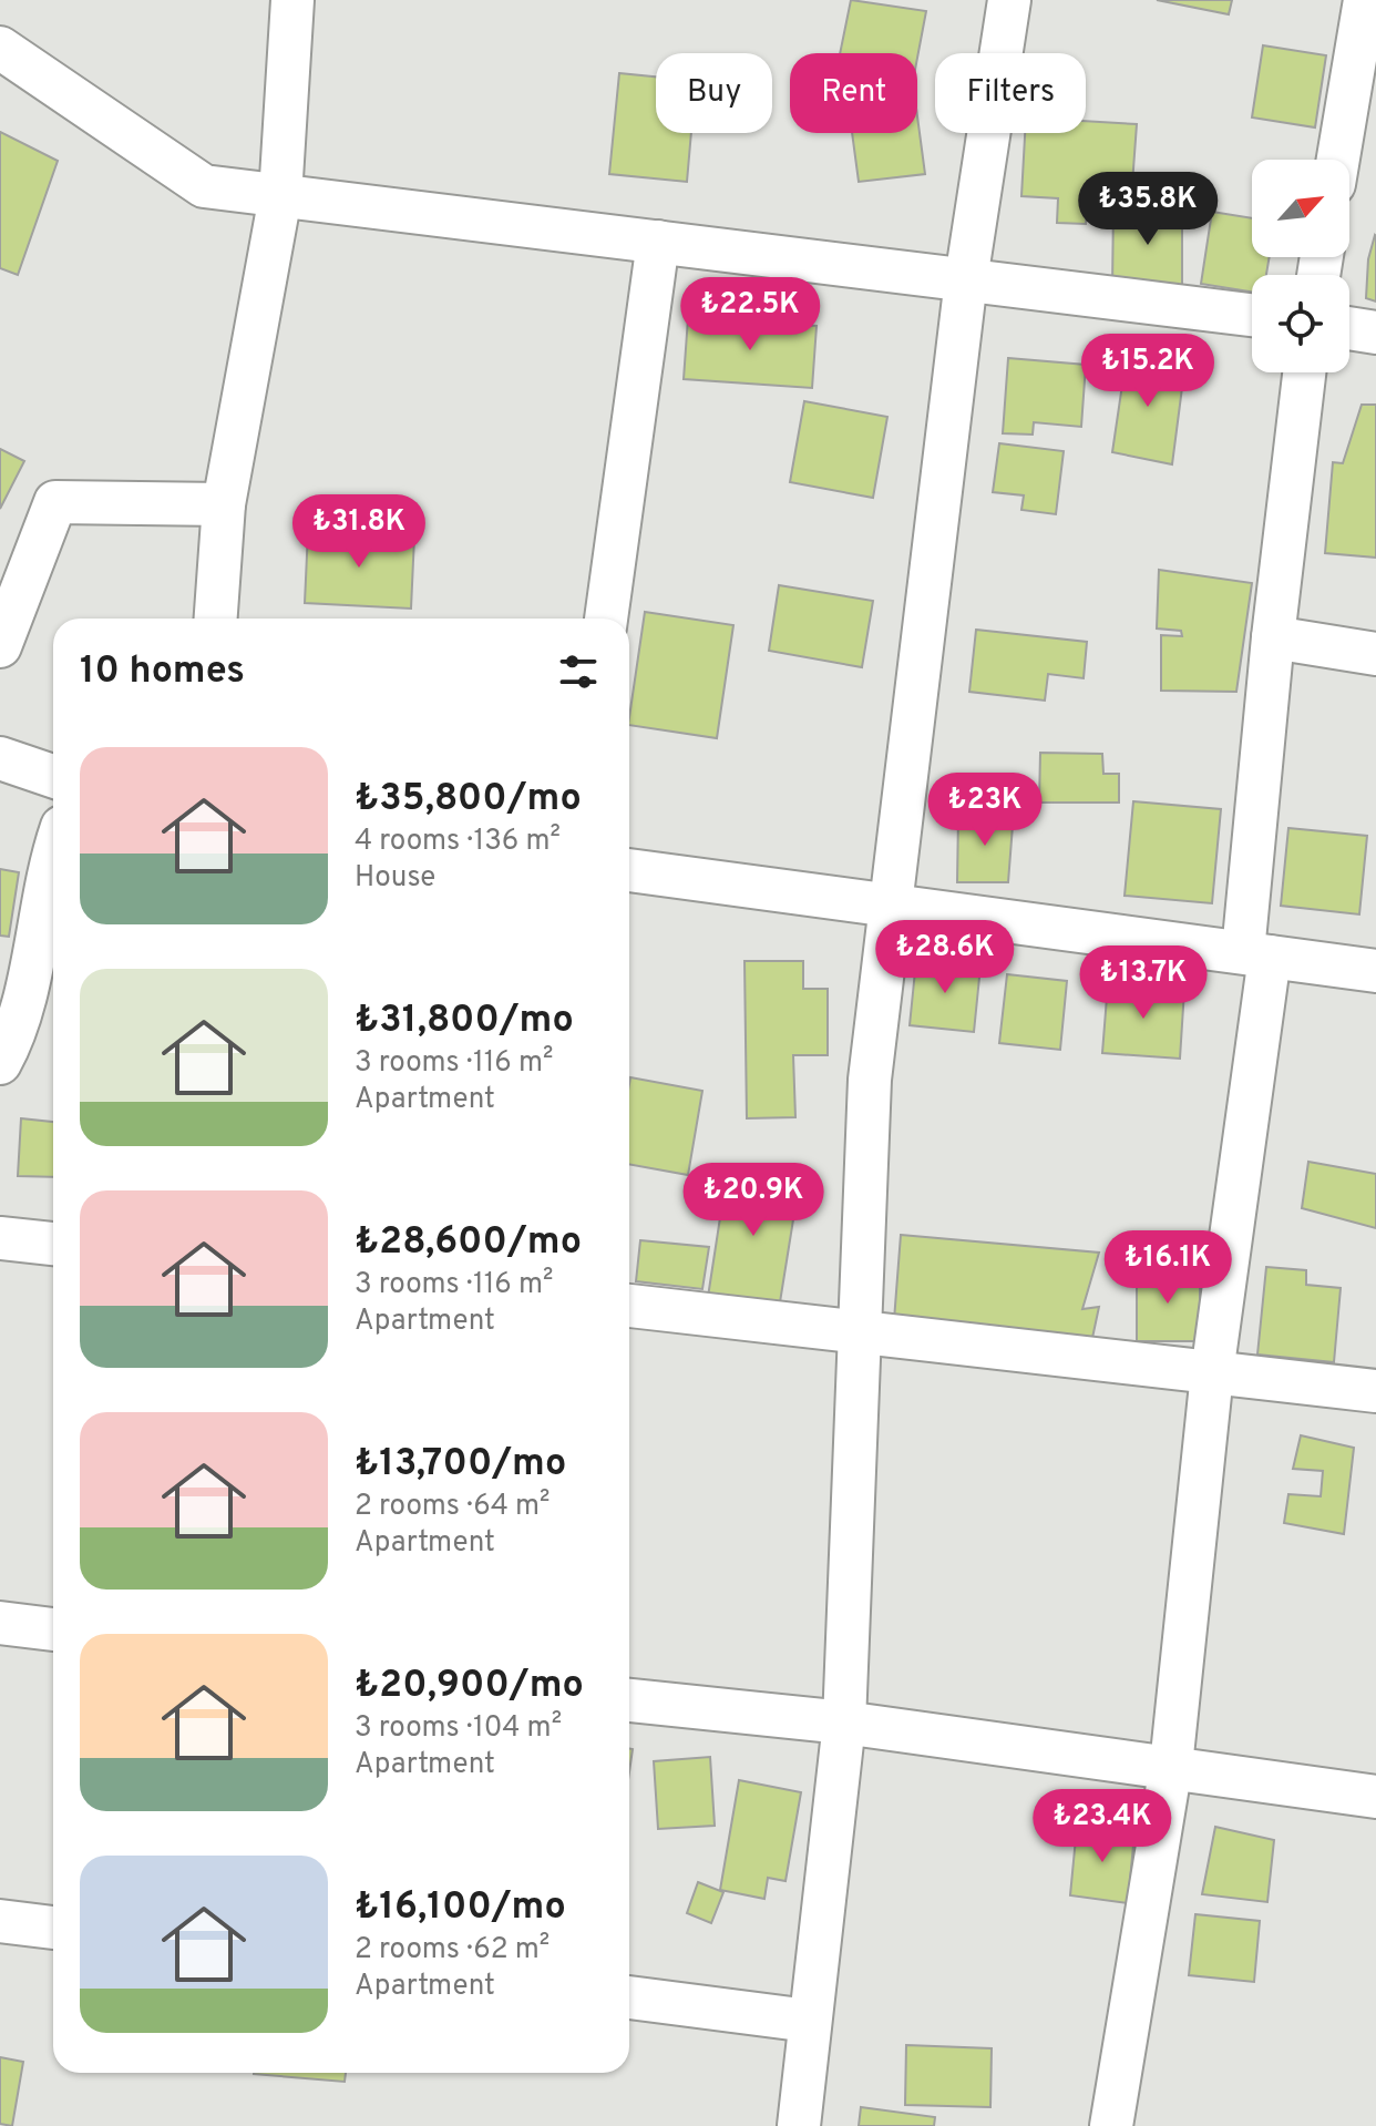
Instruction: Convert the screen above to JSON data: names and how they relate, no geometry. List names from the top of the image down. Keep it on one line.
{"north":"top right","page":{"chip":["Buy","Rent","Filters"],"price":["₺35.8K","₺22.5K","₺15.2K","₺31.8K","₺23K","₺28.6K","₺13.7K","₺20.9K","₺16.1K","₺23.4K"],"heading":"10 homes","list":[{"name":"₺35,800/mo","note":"4 rooms · 136 m² · House"},{"name":"₺31,800/mo","note":"3 rooms · 116 m² · Apartment"},{"name":"₺28,600/mo","note":"3 rooms · 116 m² · Apartment"},{"name":"₺13,700/mo","note":"2 rooms · 64 m² · Apartment"},{"name":"₺20,900/mo","note":"3 rooms · 104 m² · Apartment"},{"name":"₺16,100/mo","note":"2 rooms · 62 m² · Apartment"}]}}
